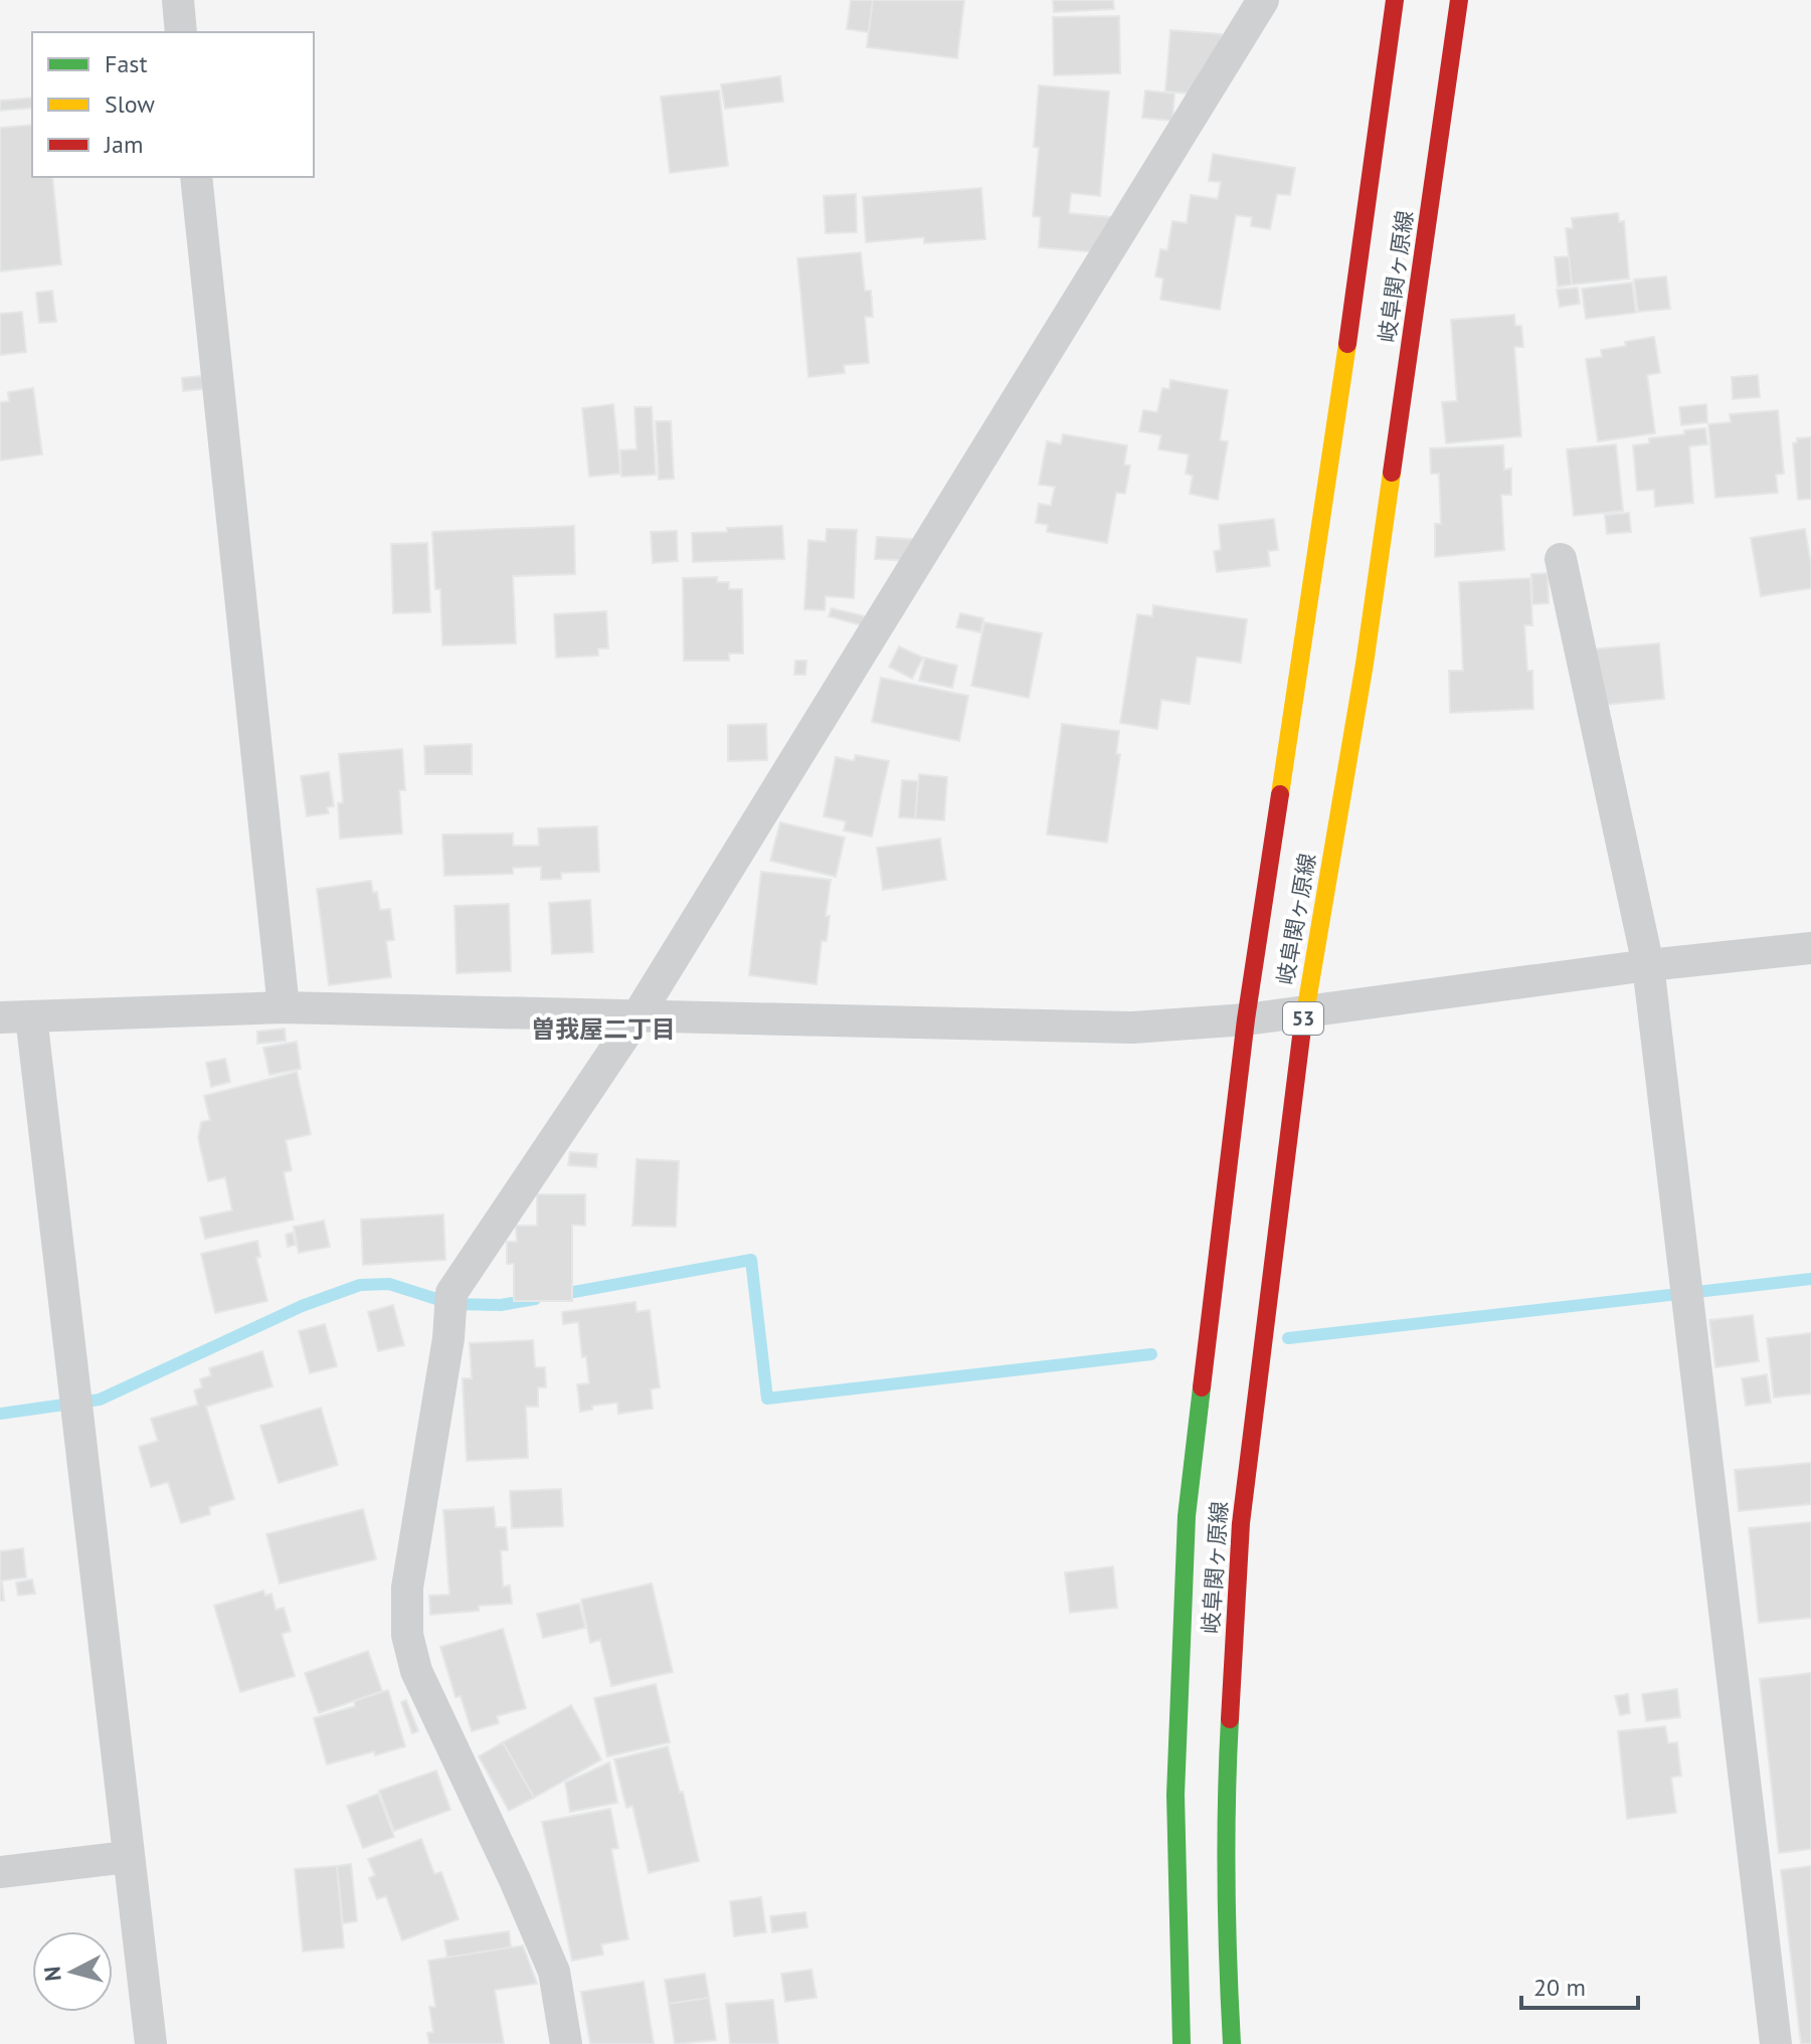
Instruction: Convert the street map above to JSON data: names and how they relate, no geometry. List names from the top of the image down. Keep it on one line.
{"streets":{"main road":["岐阜関ヶ原線","53"]},"districts":["曽我屋二丁目"],"legend":["Fast","Slow","Jam"],"scale_bar":"20 m","north":"left"}
